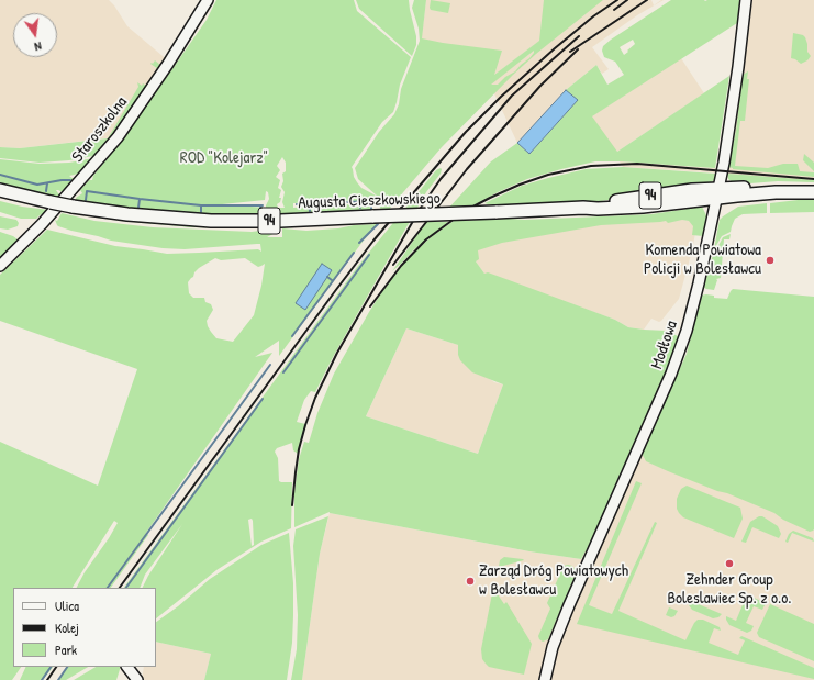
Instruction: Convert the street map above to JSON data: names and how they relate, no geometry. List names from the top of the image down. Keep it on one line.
{"streets":{"main road":["94","Augusta Cieszkowskiego"],"street":["Staroszkolna","Modłowa"]},"crossings":[["Augusta Cieszkowskiego","Modłowa"]],"parks":["ROD \"Kolejarz\""],"places":["Komenda Powiatowa Policji w Bolesławcu","Zehnder Group Boleslawiec Sp. z o.o.","Zarząd Dróg Powiatowych w Bolesławcu"],"legend":["Ulica","Kolej","Park"],"north":"bottom"}
